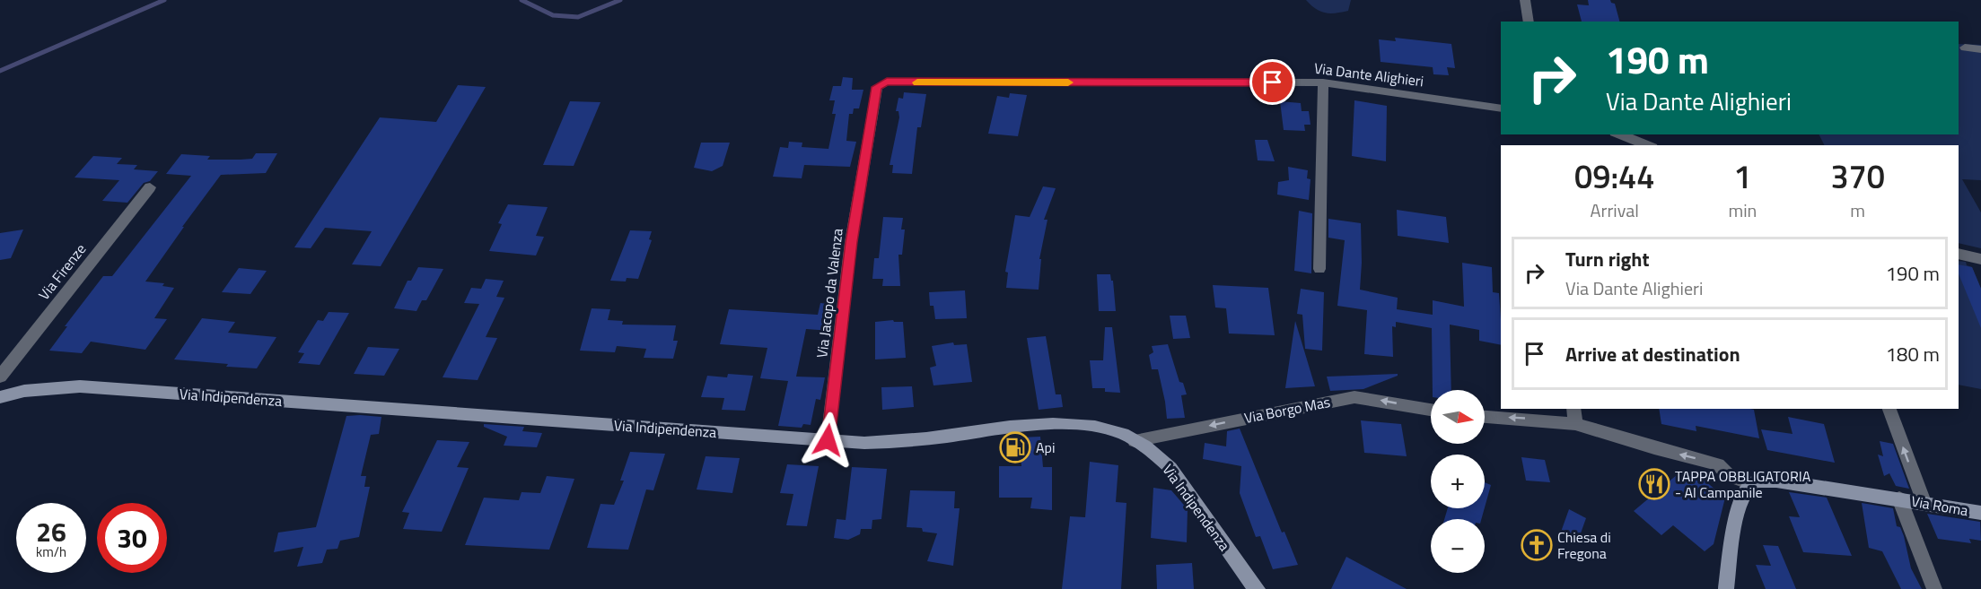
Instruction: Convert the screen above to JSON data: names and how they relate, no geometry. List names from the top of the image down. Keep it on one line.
{"streets":{"main road":["Via Indipendenza","Via Roma"],"street":["Via Dante Alighieri","Via Firenze","Via Jacopo da Valenza","Via Borgo Mas"]},"crossings":[["Via Dante Alighieri","Via Jacopo da Valenza"],["Via Jacopo da Valenza","Via Indipendenza"],["Via Indipendenza","Via Borgo Mas"]],"one_way":["Via Borgo Mas"],"places":{"fuel station":["Api"],"restaurant":["TAPPA OBBLIGATORIA - Al Campanile"],"church":["Chiesa di Fregona"]},"north":"right","page":{"turn":["190 m","Via Dante Alighieri"],"eta":["09:44","Arrival","1","min","370","m"],"list":[{"name":"Turn right","note":"Via Dante Alighieri","value":"190 m"},{"name":"Arrive at destination","value":"180 m"}],"map_buttons":["+","−"],"speed":"26 km/h","limit":"30"}}
